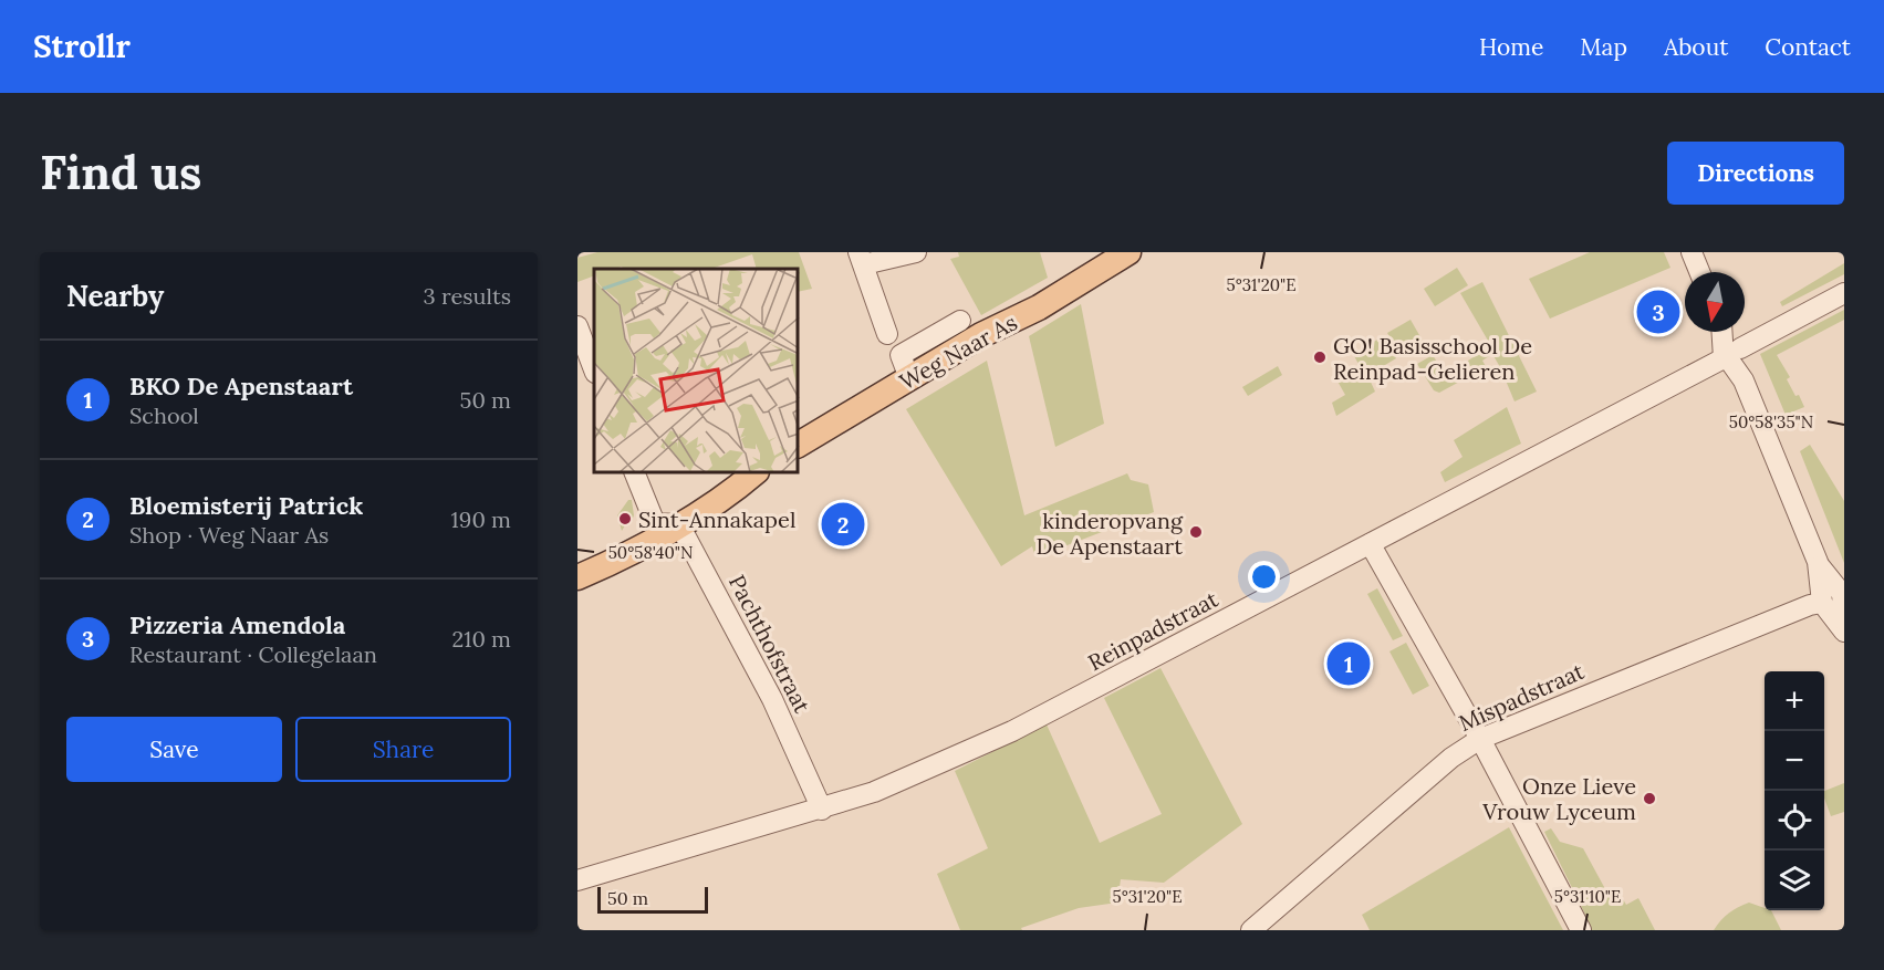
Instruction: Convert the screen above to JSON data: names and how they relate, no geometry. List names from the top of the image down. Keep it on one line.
{"streets":{"main road":["Weg Naar As"],"street":["Reinpadstraat","Pachthofstraat","Mispadstraat"]},"crossings":[["Reinpadstraat","Pachthofstraat"]],"places":["GO! Basisschool De Reinpad-Gelieren","Sint-Annakapel","kinderopvang De Apenstaart","Onze Lieve Vrouw Lyceum"],"scale_bar":"50 m","north":"bottom","page":{"header":"Strollr","nav":["Home","Map","About","Contact"],"buttons":["Directions",["Save","Share"]],"title":"Find us","heading":["Nearby","3 results"],"pins":["3","2","1"],"list":[{"mark":"1","name":"BKO De Apenstaart","note":"School","value":"50 m"},{"mark":"2","name":"Bloemisterij Patrick","note":"Shop · Weg Naar As","value":"190 m"},{"mark":"3","name":"Pizzeria Amendola","note":"Restaurant · Collegelaan","value":"210 m"}],"map_buttons":["+","−"],"scale":"50 m"},"coordinates":["5°31'20\"E","50°58'35\"N","50°58'40\"N","5°31'10\"E"]}
